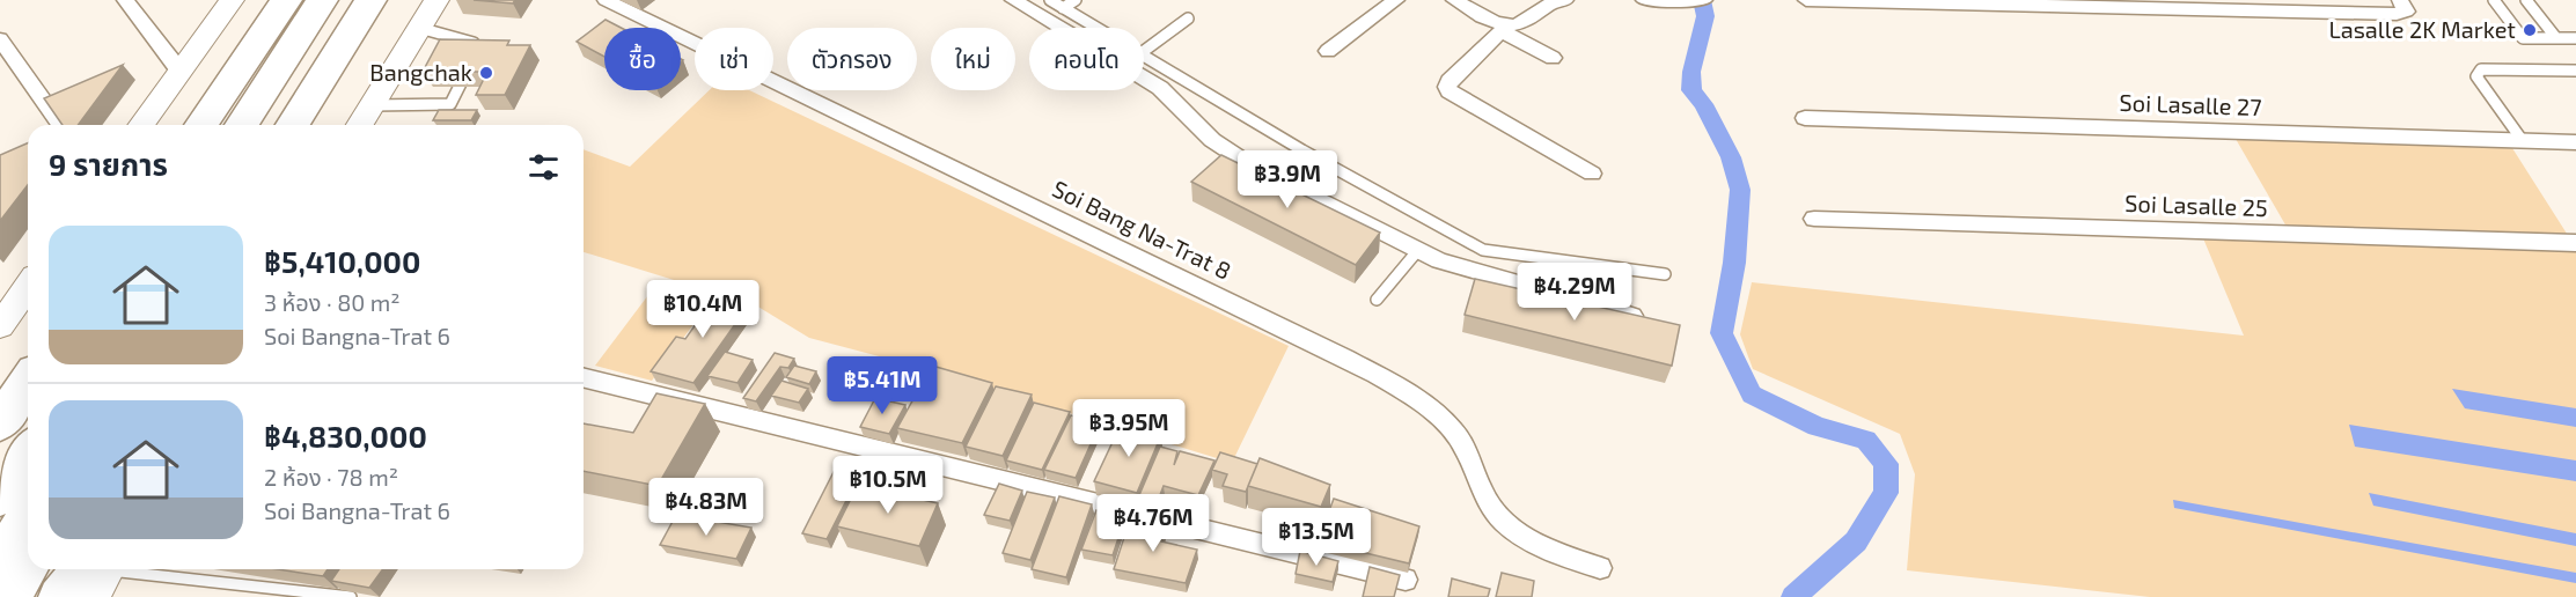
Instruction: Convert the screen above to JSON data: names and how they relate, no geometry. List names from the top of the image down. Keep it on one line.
{"streets":{"street":["Soi Lasalle 27","Soi Lasalle 25","Soi Bang Na-Trat 8"]},"places":["Lasalle 2K Market","Bangchak"],"page":{"chip":["ซื้อ","เช่า","ตัวกรอง","ใหม่","คอนโด"],"heading":"9 รายการ","price":["฿3.9M","฿4.29M","฿10.4M","฿5.41M","฿3.95M","฿10.5M","฿4.83M","฿4.76M","฿13.5M"],"list":[{"name":"฿5,410,000","note":"3 ห้อง · 80 m² · Soi Bangna-Trat 6"},{"name":"฿4,830,000","note":"2 ห้อง · 78 m² · Soi Bangna-Trat 6"}]}}
